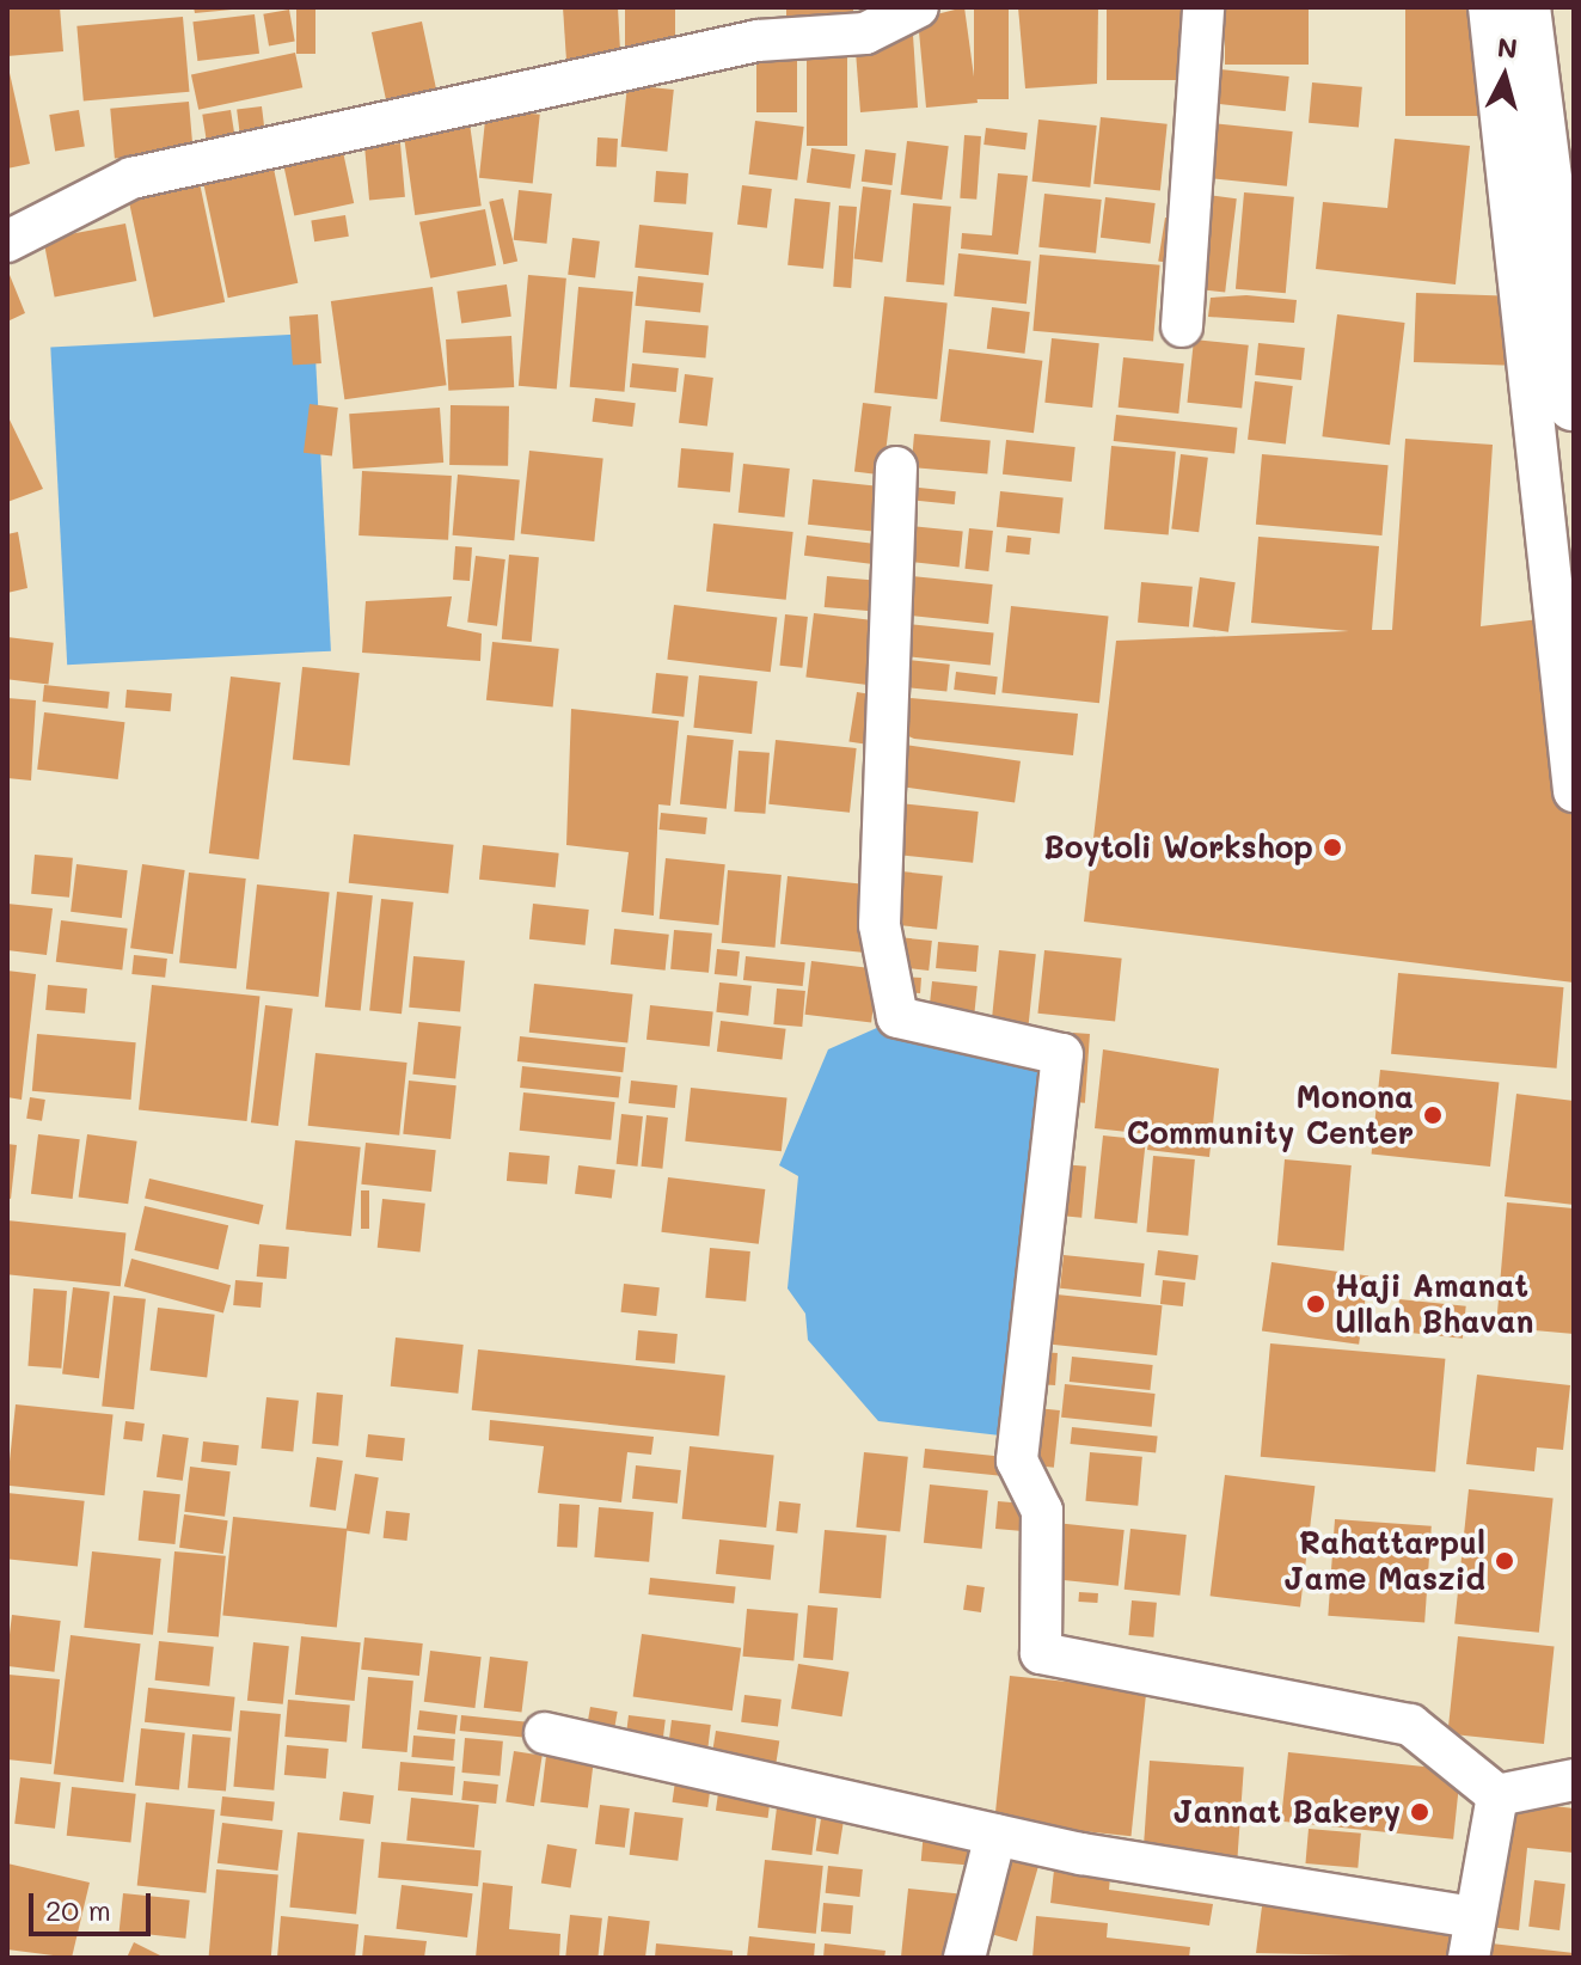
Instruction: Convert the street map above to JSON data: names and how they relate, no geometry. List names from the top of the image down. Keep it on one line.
{"places":["Boytoli Workshop","Monona Community Center","Haji Amanat Ullah Bhavan","Rahattarpul Jame Maszid","Jannat Bakery"],"scale_bar":"20 m","north":"top"}
